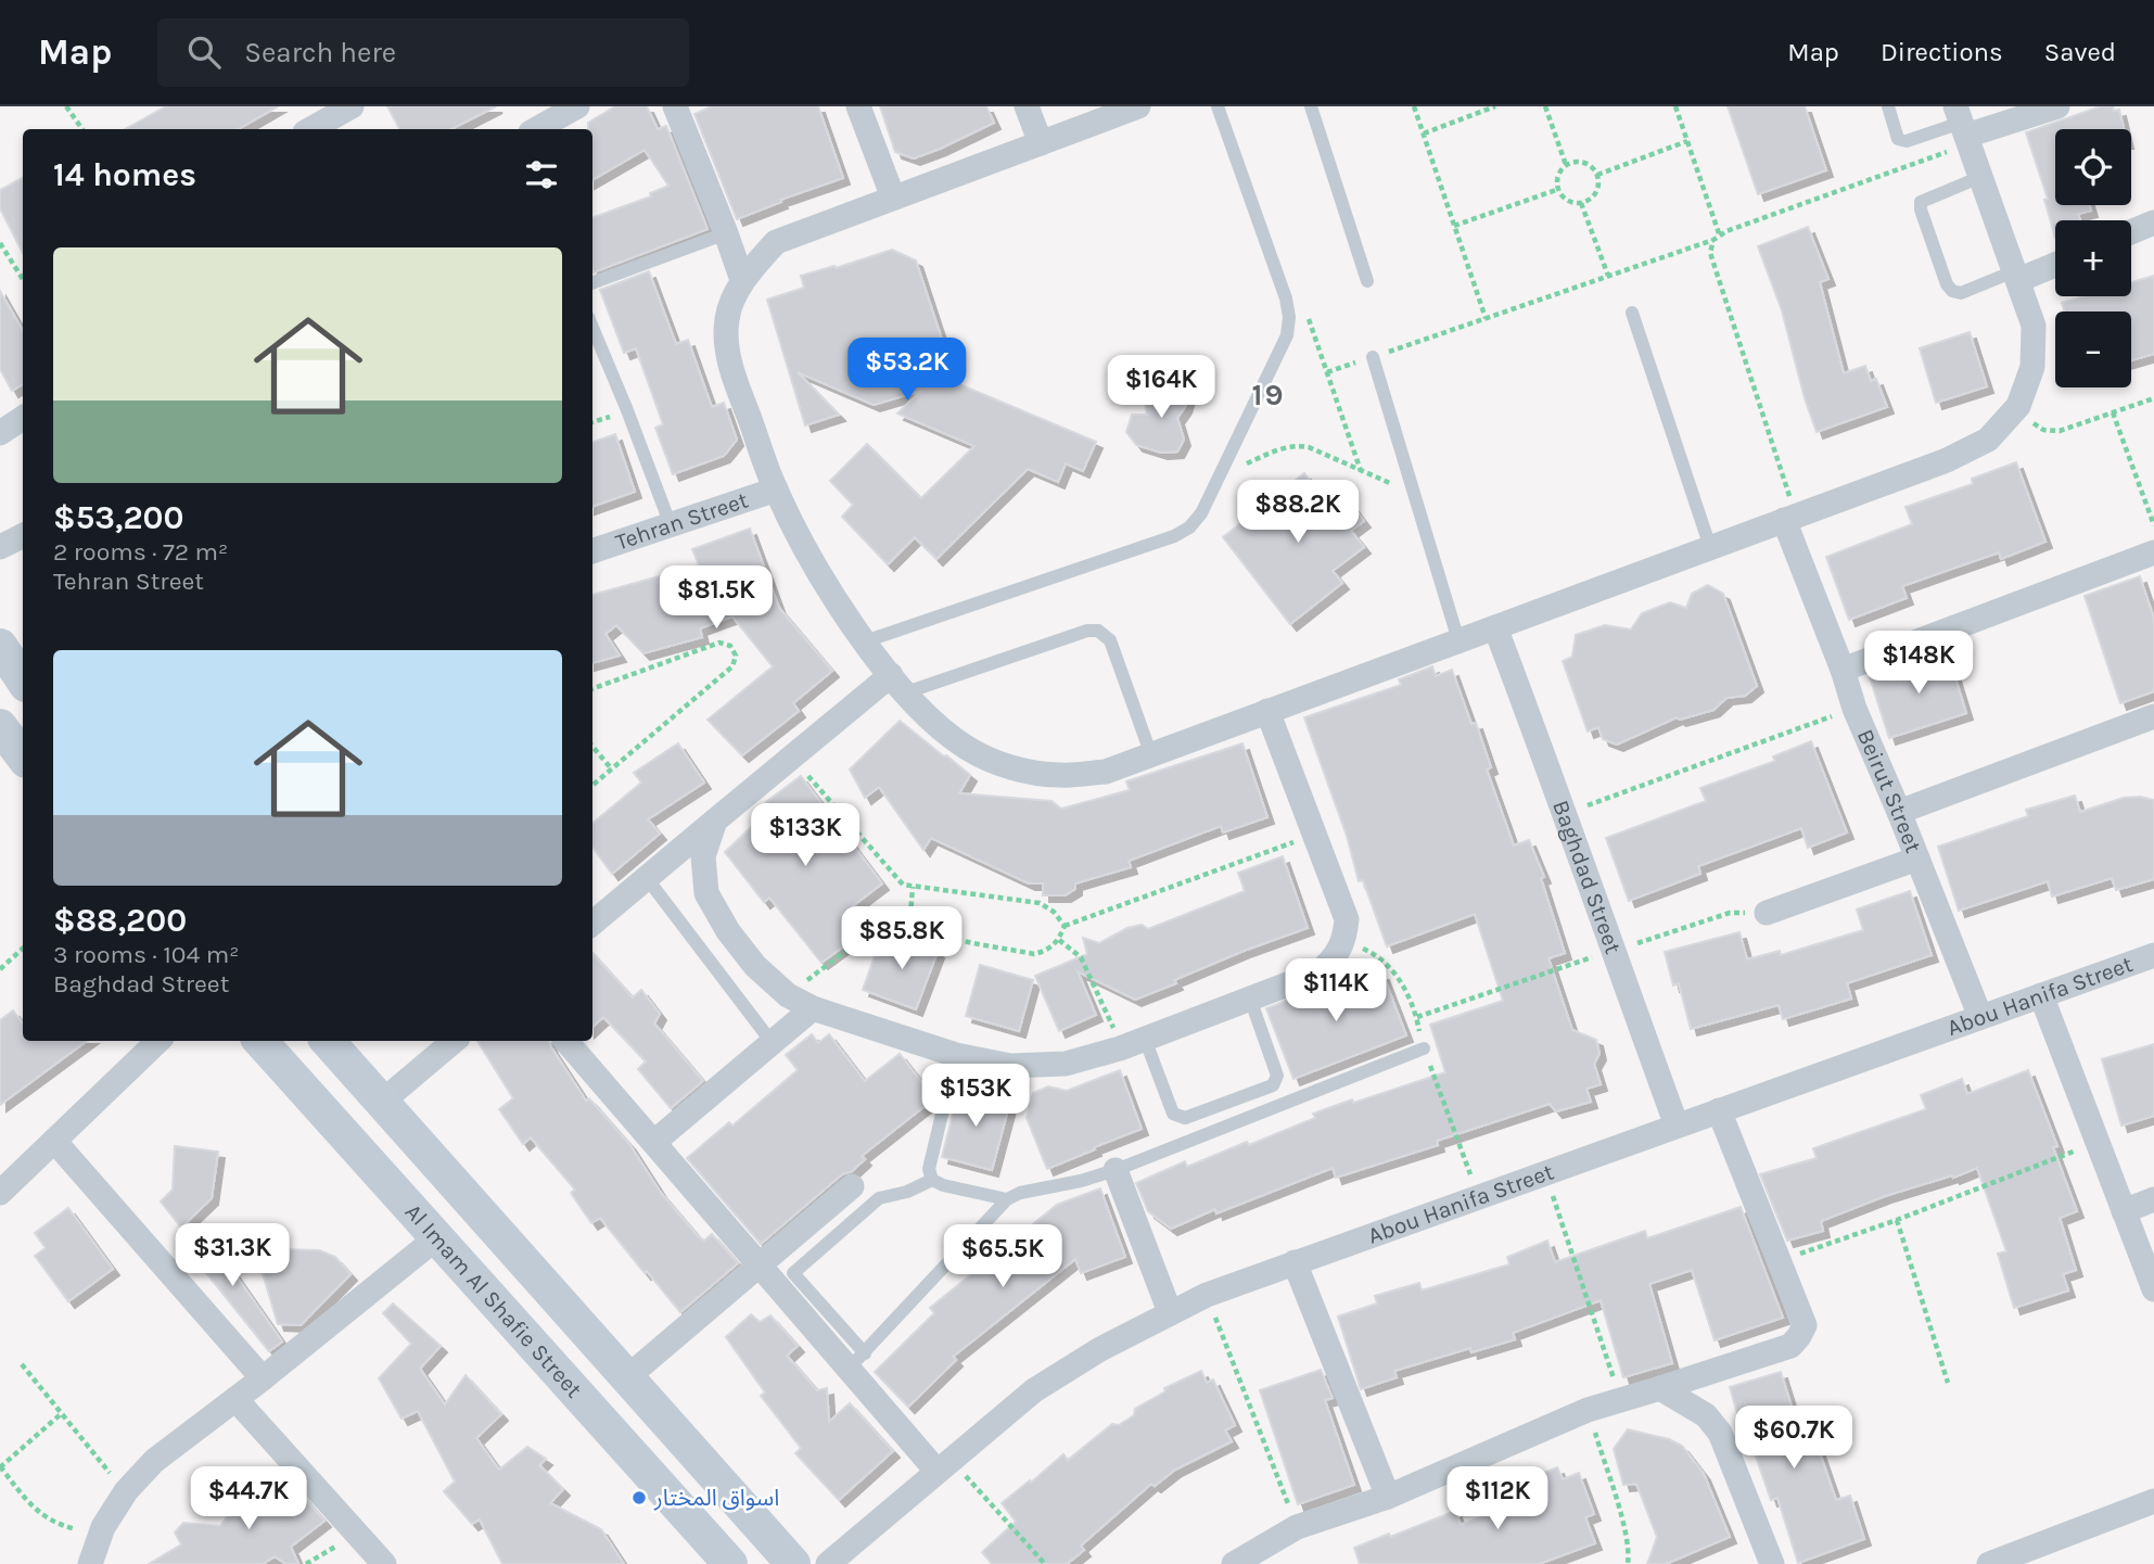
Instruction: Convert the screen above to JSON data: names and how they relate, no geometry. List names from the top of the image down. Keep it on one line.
{"streets":{"street":["Tehran Street","Beirut Street","Baghdad Street","Abou Hanifa Street","Al Imam Al Shafie Street"]},"crossings":[["Beirut Street","Abou Hanifa Street"],["Baghdad Street","Abou Hanifa Street"]],"districts":["19"],"places":["اسواق المختار"],"page":{"header":"Map","search":"Search here","nav":["Map","Directions","Saved"],"map_buttons":["+","−"],"heading":"14 homes","list":[{"name":"$53,200","note":"2 rooms · 72 m² · Tehran Street"},{"name":"$88,200","note":"3 rooms · 104 m² · Baghdad Street"}],"price":["$53.2K","$164K","$88.2K","$81.5K","$148K","$133K","$85.8K","$114K","$153K","$31.3K","$65.5K","$60.7K","$44.7K","$112K"]}}
